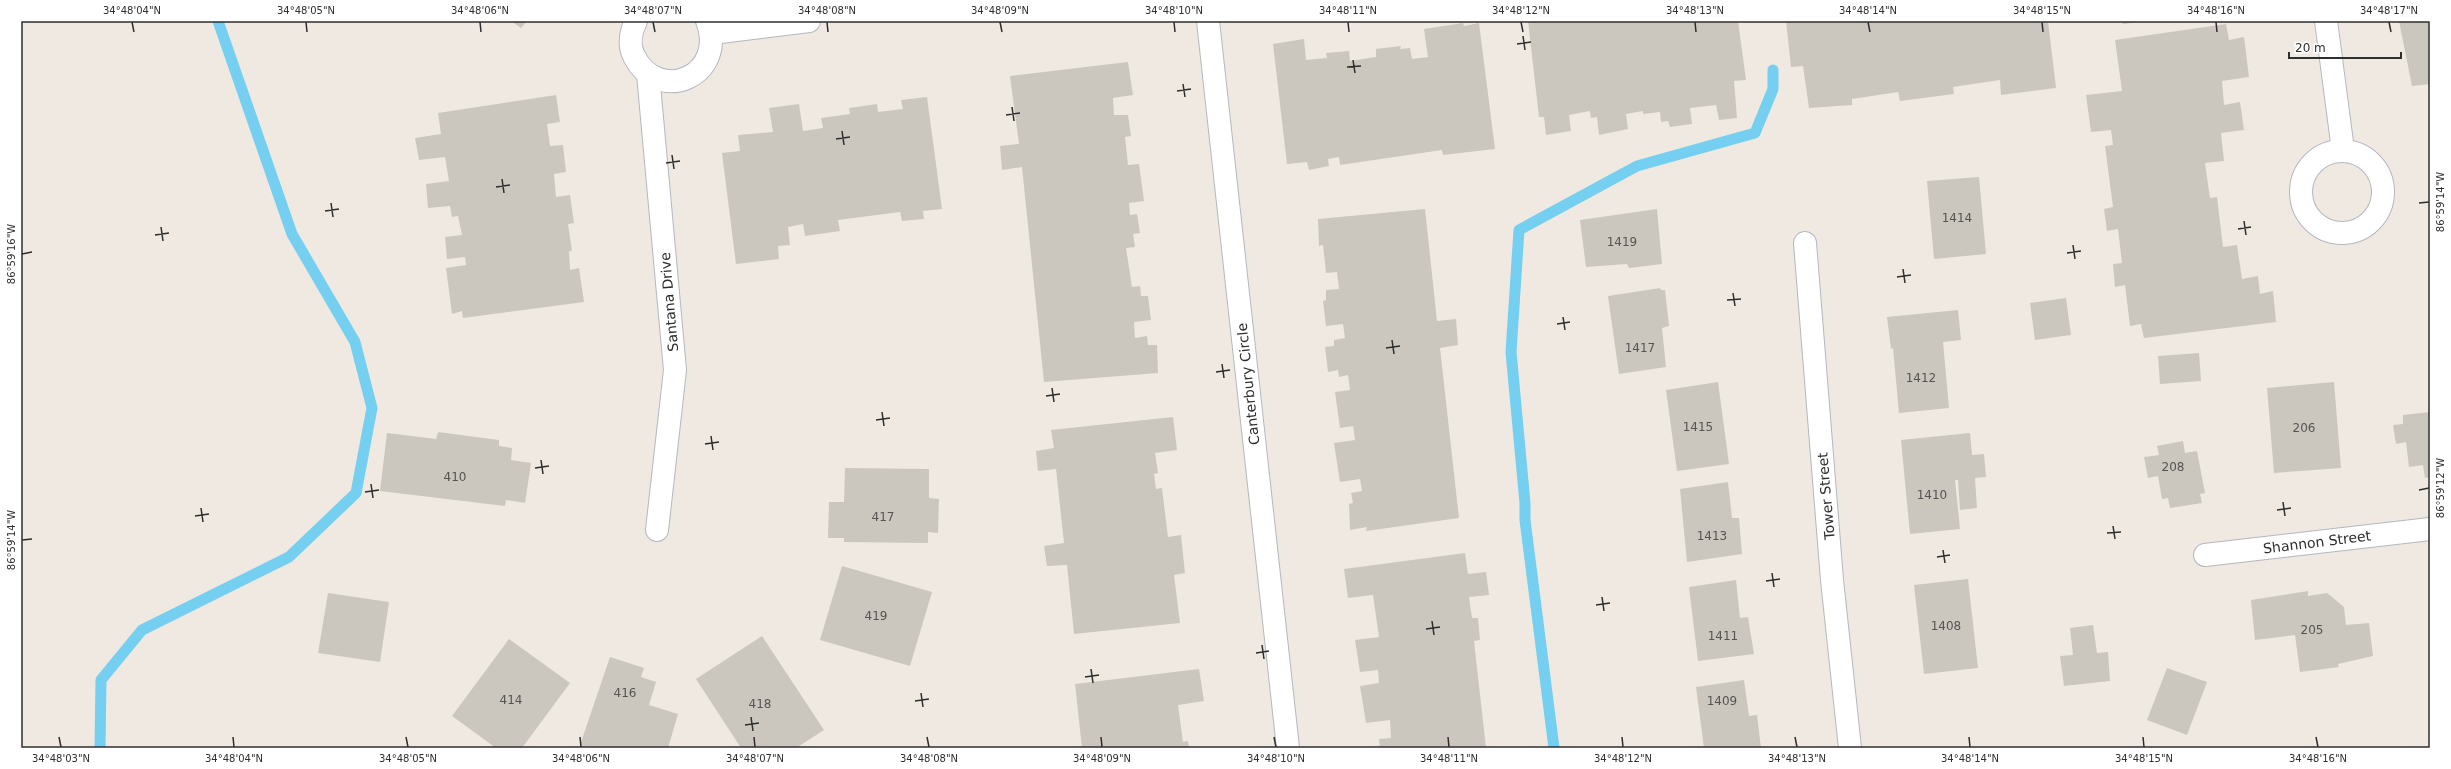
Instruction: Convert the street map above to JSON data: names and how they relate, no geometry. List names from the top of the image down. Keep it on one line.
{"streets":{"street":["Santana Drive","Canterbury Circle","Tower Street","Shannon Street"]},"house_numbers":["1414","1419","1417","1412","1415","206","208","410","1410","417","1413","419","1408","205","1411","416","414","1409","418"],"scale_bar":"20 m","coordinates":["34°48'04\"N","34°48'05\"N","34°48'06\"N","34°48'07\"N","34°48'08\"N","34°48'09\"N","34°48'10\"N","34°48'11\"N","34°48'12\"N","34°48'13\"N","34°48'14\"N","34°48'15\"N","34°48'16\"N","34°48'17\"N","86°59'14\"W","86°59'16\"W","86°59'12\"W","34°48'03\"N"]}
